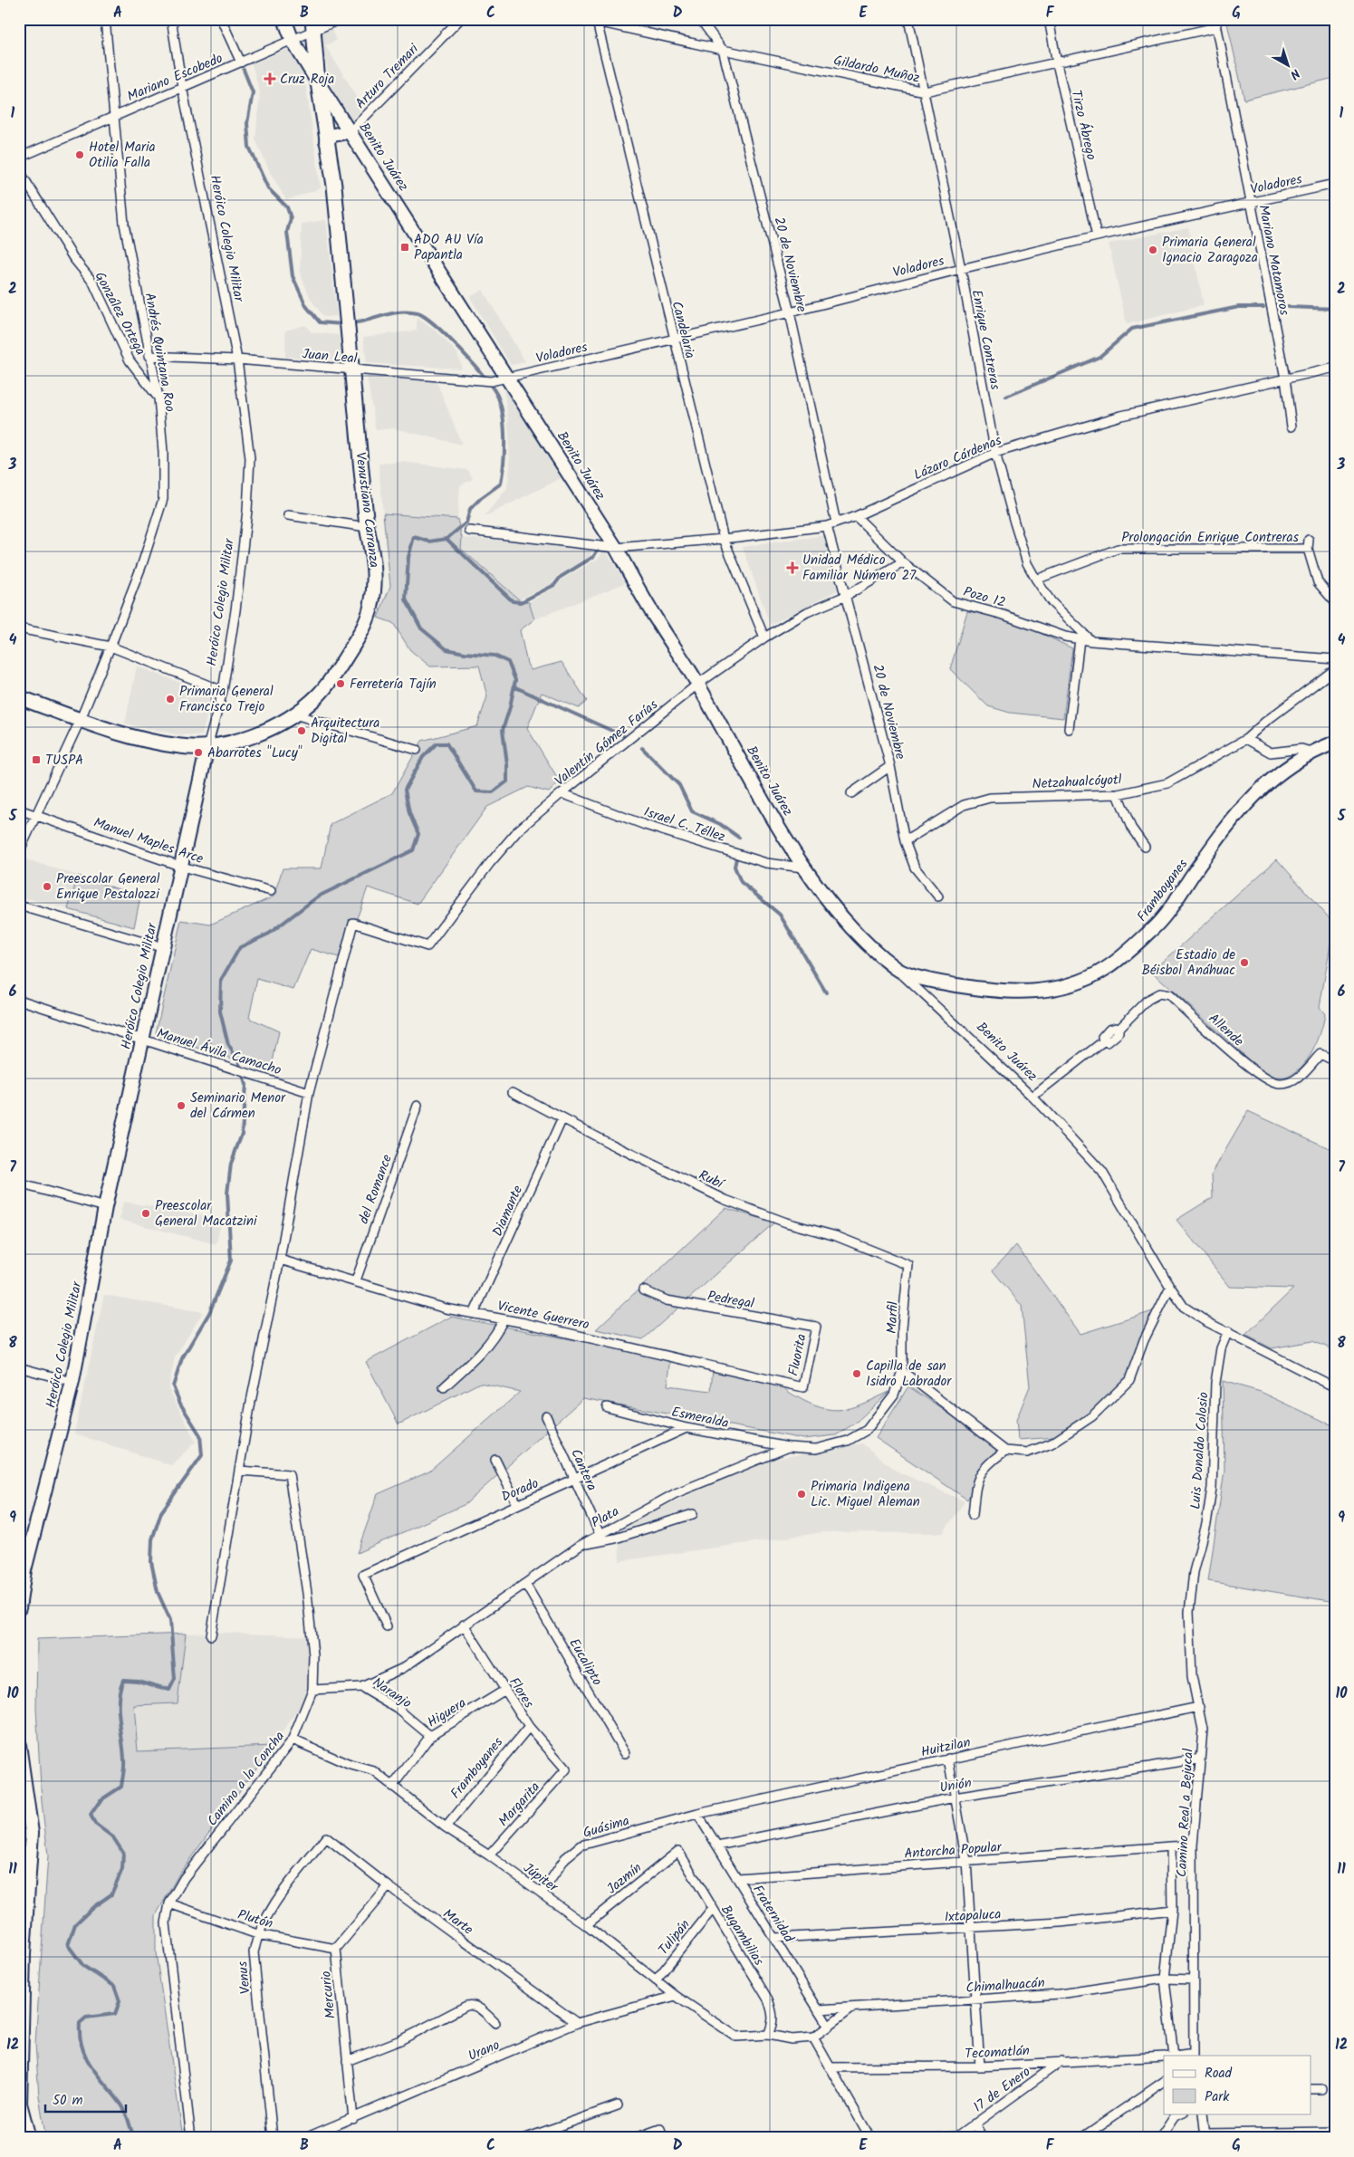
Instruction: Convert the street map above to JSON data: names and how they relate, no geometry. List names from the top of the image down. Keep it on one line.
{"streets":{"main road":["Venustiano Carranza"],"street":["Gildardo Muñoz","Arturo Tremari","Mariano Escobedo","Tirzo Ábrego","Benito Juárez","Voladores","Heróico Colegio Militar","Mariano Matamoros","20 de Noviembre","González Ortega","Candelaria","Enrique Contreras","Andrés Quintana Roo","Juan Leal","Lázaro Cárdenas","Prolongación Enrique Contreras","Pozo 12","Valentín Gómez Farías","Netzahualcóyotl","Israel C. Téllez","Manuel Maples Arce","Framboyanes","Allende","Manuel Ávila Camacho","Rubí","del Romance","Diamante","Pedregal","Vicente Guerrero","Marfil","Fluorita","Esmeralda","Luis Donaldo Colosio","Cantera","Dorado","Plata","Eucalipto","Naranjo","Flores","Higuera","Huitzilan","Camino a la Concha","Unión","Margarita","Camino Real a Bejucal","Guásima","Antorcha Popular","Júpiter","Jazmín","Fraternidad","Ixtapaluca","Plutón","Marte","Bugambilias","Tulipán","Venus","Chimalhuacán","Mercurio","Urano","Tecomatlán","17 de Enero"]},"crossings":[["Gildardo Muñoz","Tirzo Ábrego"],["Gildardo Muñoz","Mariano Matamoros"],["Gildardo Muñoz","20 de Noviembre"],["Gildardo Muñoz","Candelaria"],["Gildardo Muñoz","Enrique Contreras"],["Arturo Tremari","Benito Juárez"],["Mariano Escobedo","Benito Juárez"],["Mariano Escobedo","Heróico Colegio Militar"],["Mariano Escobedo","Andrés Quintana Roo"],["Mariano Escobedo","Venustiano Carranza"],["Tirzo Ábrego","Voladores"],["Benito Juárez","Voladores"],["Benito Juárez","Juan Leal"],["Benito Juárez","Lázaro Cárdenas"],["Benito Juárez","Venustiano Carranza"],["Benito Juárez","Valentín Gómez Farías"],["Benito Juárez","Israel C. Téllez"],["Benito Juárez","Framboyanes"],["Benito Juárez","Allende"],["Benito Juárez","Luis Donaldo Colosio"],["Voladores","Mariano Matamoros"],["Voladores","20 de Noviembre"],["Voladores","Candelaria"],["Voladores","Enrique Contreras"],["Voladores","Juan Leal"],["Heróico Colegio Militar","Juan Leal"],["Heróico Colegio Militar","Venustiano Carranza"],["Heróico Colegio Militar","Manuel Maples Arce"],["Heróico Colegio Militar","Manuel Ávila Camacho"],["Mariano Matamoros","Lázaro Cárdenas"],["20 de Noviembre","Lázaro Cárdenas"],["20 de Noviembre","Valentín Gómez Farías"],["20 de Noviembre","Netzahualcóyotl"],["González Ortega","Andrés Quintana Roo"],["Candelaria","Lázaro Cárdenas"],["Candelaria","Valentín Gómez Farías"],["Enrique Contreras","Lázaro Cárdenas"],["Enrique Contreras","Prolongación Enrique Contreras"],["Enrique Contreras","Pozo 12"],["Andrés Quintana Roo","Juan Leal"],["Andrés Quintana Roo","Venustiano Carranza"],["Andrés Quintana Roo","Manuel Maples Arce"],["Juan Leal","Venustiano Carranza"],["Lázaro Cárdenas","Pozo 12"],["Pozo 12","Valentín Gómez Farías"],["Valentín Gómez Farías","Israel C. Téllez"],["Valentín Gómez Farías","Manuel Ávila Camacho"],["Framboyanes","Flores"],["Framboyanes","Júpiter"],["Rubí","Diamante"],["Rubí","Marfil"],["del Romance","Vicente Guerrero"],["Diamante","Vicente Guerrero"],["Pedregal","Fluorita"],["Vicente Guerrero","Fluorita"],["Marfil","Plata"],["Esmeralda","Dorado"],["Esmeralda","Plata"],["Luis Donaldo Colosio","Camino Real a Bejucal"],["Cantera","Dorado"],["Cantera","Plata"],["Plata","Eucalipto"],["Plata","Naranjo"],["Plata","Flores"],["Plata","Camino a la Concha"],["Naranjo","Higuera"],["Flores","Higuera"],["Flores","Margarita"],["Higuera","Júpiter"],["Huitzilan","Camino Real a Bejucal"],["Huitzilan","Guásima"],["Huitzilan","Fraternidad"],["Camino a la Concha","Júpiter"],["Camino a la Concha","Plutón"],["Unión","Camino Real a Bejucal"],["Unión","Fraternidad"],["Margarita","Júpiter"],["Camino Real a Bejucal","Antorcha Popular"],["Camino Real a Bejucal","Chimalhuacán"],["Guásima","Júpiter"],["Guásima","Fraternidad"],["Antorcha Popular","Fraternidad"],["Júpiter","Jazmín"],["Júpiter","Bugambilias"],["Júpiter","Tulipán"],["Júpiter","Urano"],["Jazmín","Bugambilias"],["Fraternidad","Ixtapaluca"],["Fraternidad","Chimalhuacán"],["Plutón","Venus"],["Plutón","Mercurio"],["Marte","Venus"],["Marte","Urano"],["Bugambilias","Tulipán"],["Mercurio","Urano"],["Tecomatlán","17 de Enero"]],"places":{"health":["Cruz Roja","Unidad Médico Familiar Número 27"],"other":["Hotel Maria Otilia Falla","Primaria General Ignacio Zaragoza","Ferretería Tajín","Primaria General Francisco Trejo","Arquitectura Digital","Abarrotes \"Lucy\"","Preescolar General Enrique Pestalozzi","Estadio de Béisbol Anáhuac","Seminario Menor del Cármen","Preescolar General Macatzini","Capilla de san Isidro Labrador","Primaria Indigena Lic. Miguel Aleman"],"transit":["ADO AU Vía Papantla","TUSPA"]},"legend":["Road","Park"],"scale_bar":"50 m","north":"bottom right","grid":{"columns":["A","B","C","D","E","F","G"],"rows":["1","2","3","4","5","6","7","8","9","10","11","12"]}}
